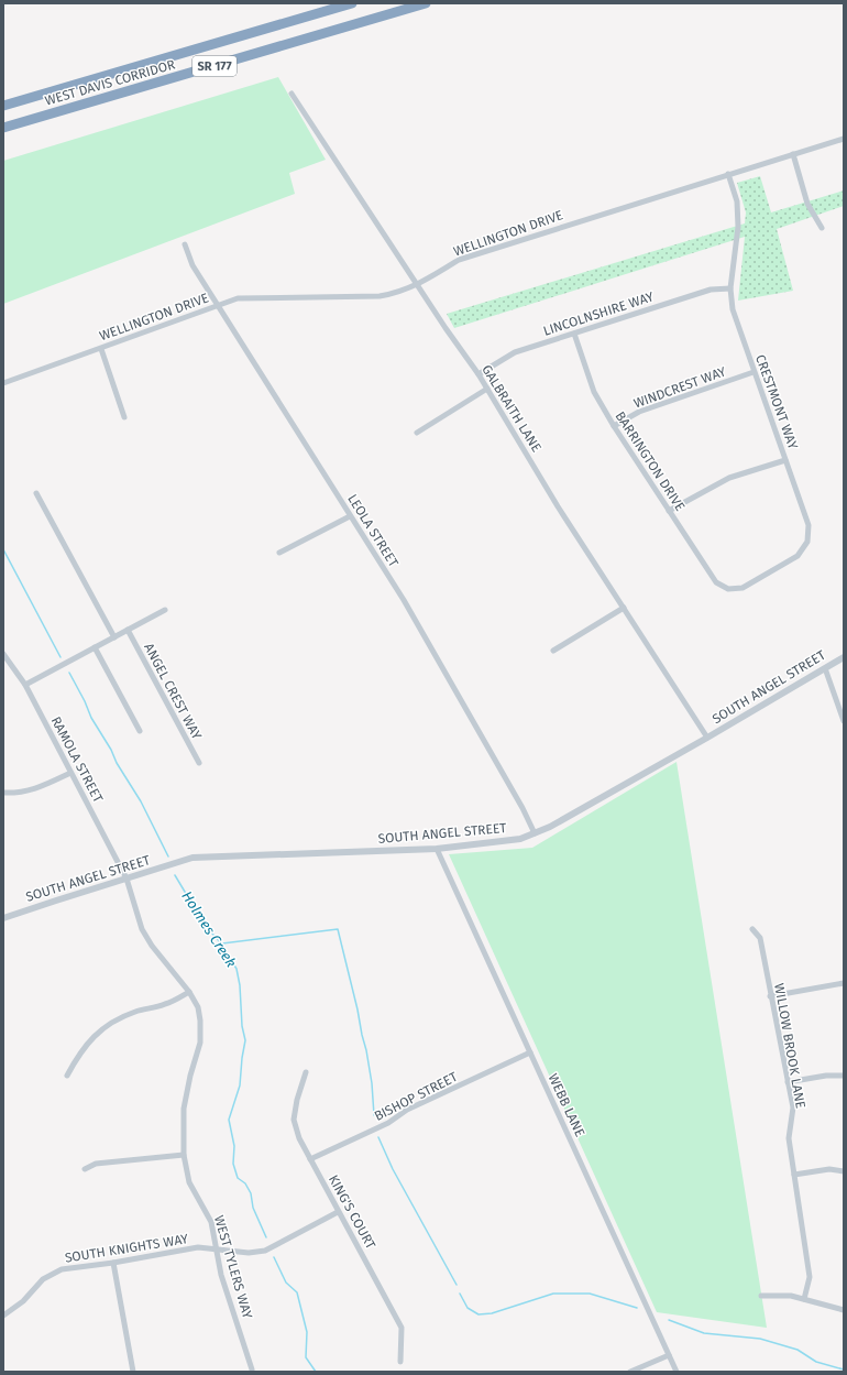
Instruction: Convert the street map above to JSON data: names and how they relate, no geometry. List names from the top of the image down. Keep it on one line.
{"streets":{"highway":["SR 177","WEST DAVIS CORRIDOR"],"street":["WELLINGTON DRIVE","LINCOLNSHIRE WAY","WINDCREST WAY","CRESTMONT WAY","GALBRAITH LANE","BARRINGTON DRIVE","LEOLA STREET","SOUTH ANGEL STREET","ANGEL CREST WAY","RAMOLA STREET","WILLOW BROOK LANE","BISHOP STREET","WEBB LANE","KING'S COURT","SOUTH KNIGHTS WAY","WEST TYLERS WAY"]},"crossings":[["WELLINGTON DRIVE","CRESTMONT WAY"],["WELLINGTON DRIVE","GALBRAITH LANE"],["WELLINGTON DRIVE","LEOLA STREET"],["LINCOLNSHIRE WAY","CRESTMONT WAY"],["LINCOLNSHIRE WAY","GALBRAITH LANE"],["LINCOLNSHIRE WAY","BARRINGTON DRIVE"],["WINDCREST WAY","CRESTMONT WAY"],["WINDCREST WAY","BARRINGTON DRIVE"],["CRESTMONT WAY","BARRINGTON DRIVE"],["GALBRAITH LANE","SOUTH ANGEL STREET"],["LEOLA STREET","SOUTH ANGEL STREET"],["SOUTH ANGEL STREET","RAMOLA STREET"],["SOUTH ANGEL STREET","WEBB LANE"],["SOUTH ANGEL STREET","WEST TYLERS WAY"],["RAMOLA STREET","WEST TYLERS WAY"],["BISHOP STREET","WEBB LANE"],["BISHOP STREET","KING'S COURT"],["KING'S COURT","SOUTH KNIGHTS WAY"],["SOUTH KNIGHTS WAY","WEST TYLERS WAY"]],"water":["Holmes Creek"]}
